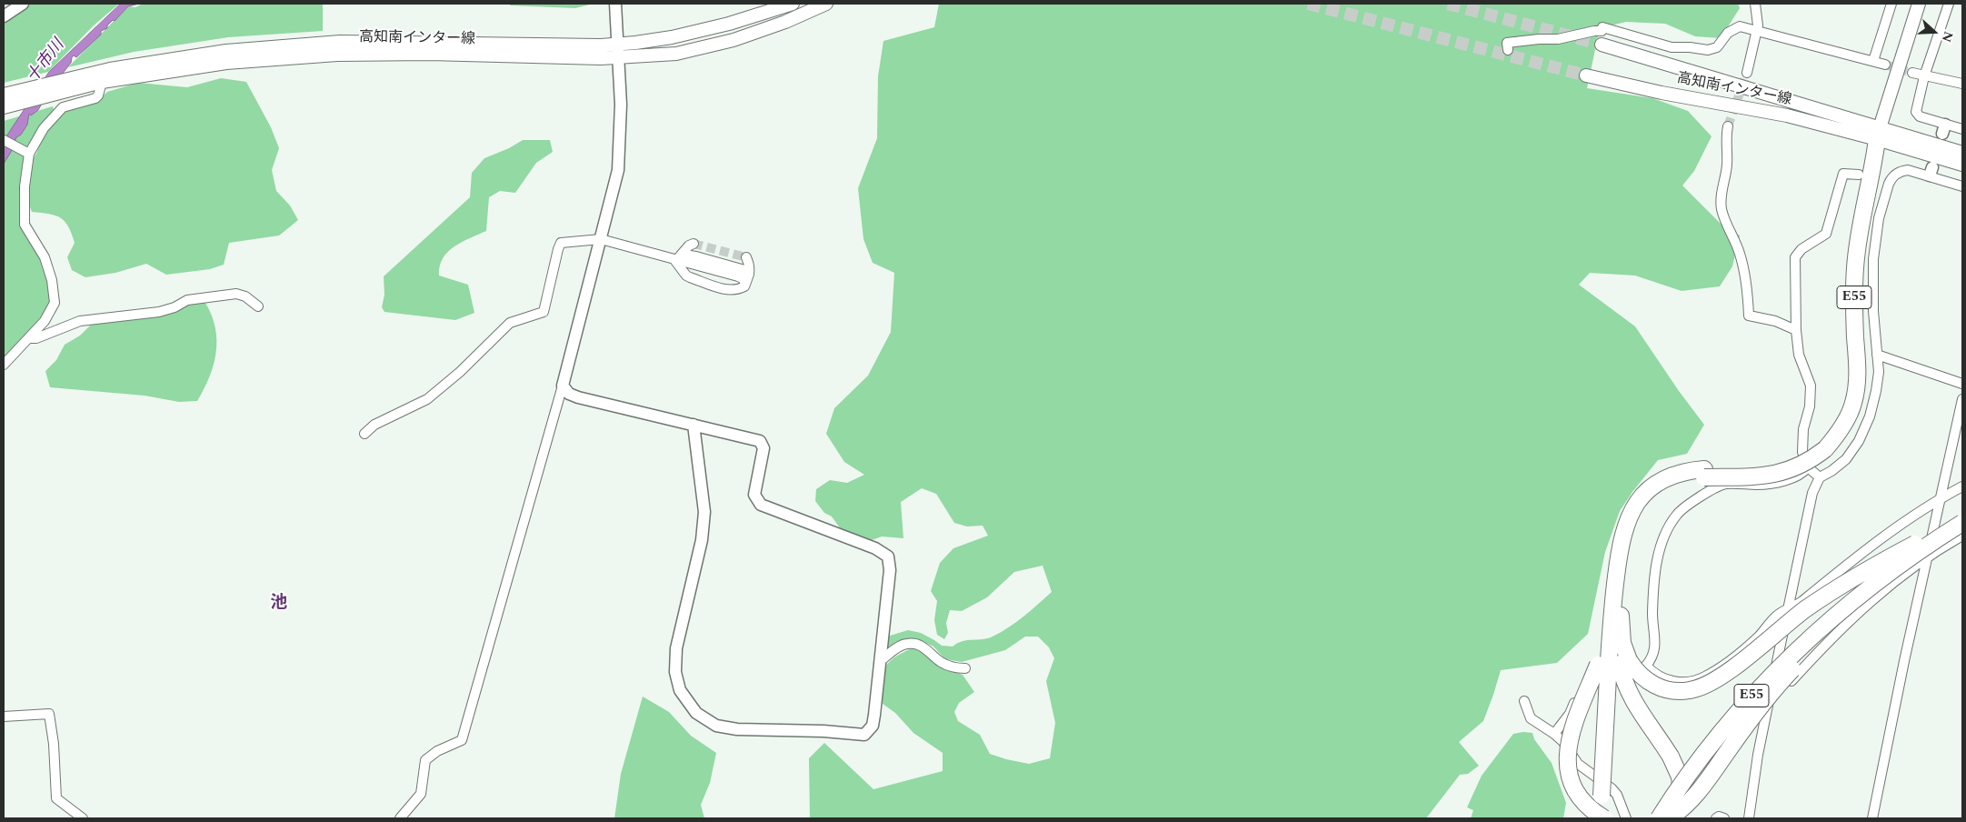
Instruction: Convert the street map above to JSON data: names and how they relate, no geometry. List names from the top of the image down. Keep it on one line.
{"streets":{"highway":["E55"],"main road":["高知南インター線"]},"crossings":[["高知南インター線","E55"]],"districts":["池"],"water":["十市川"],"north":"right"}
